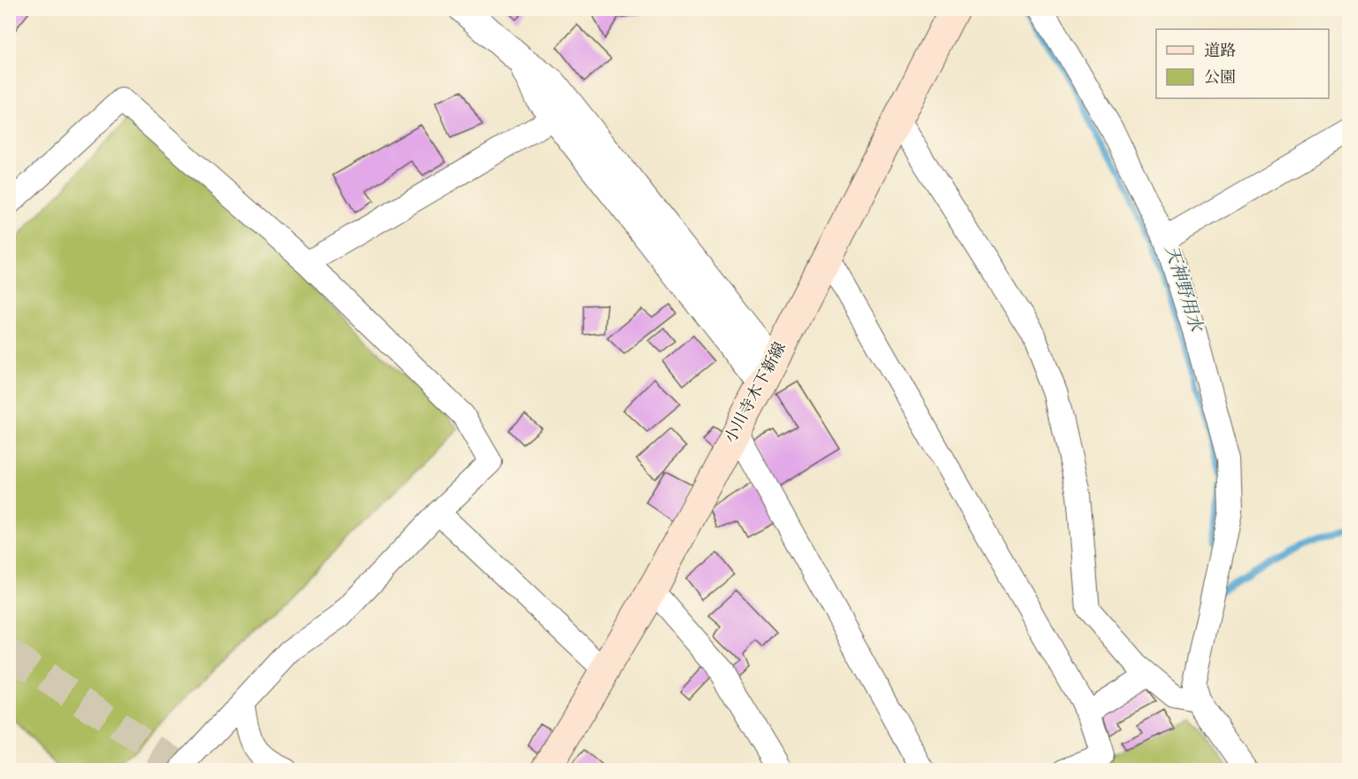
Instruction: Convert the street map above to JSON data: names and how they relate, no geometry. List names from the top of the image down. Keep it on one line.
{"streets":{"main road":["小川寺木下新線"]},"water":["天神野用水"],"legend":["道路","公園"]}
